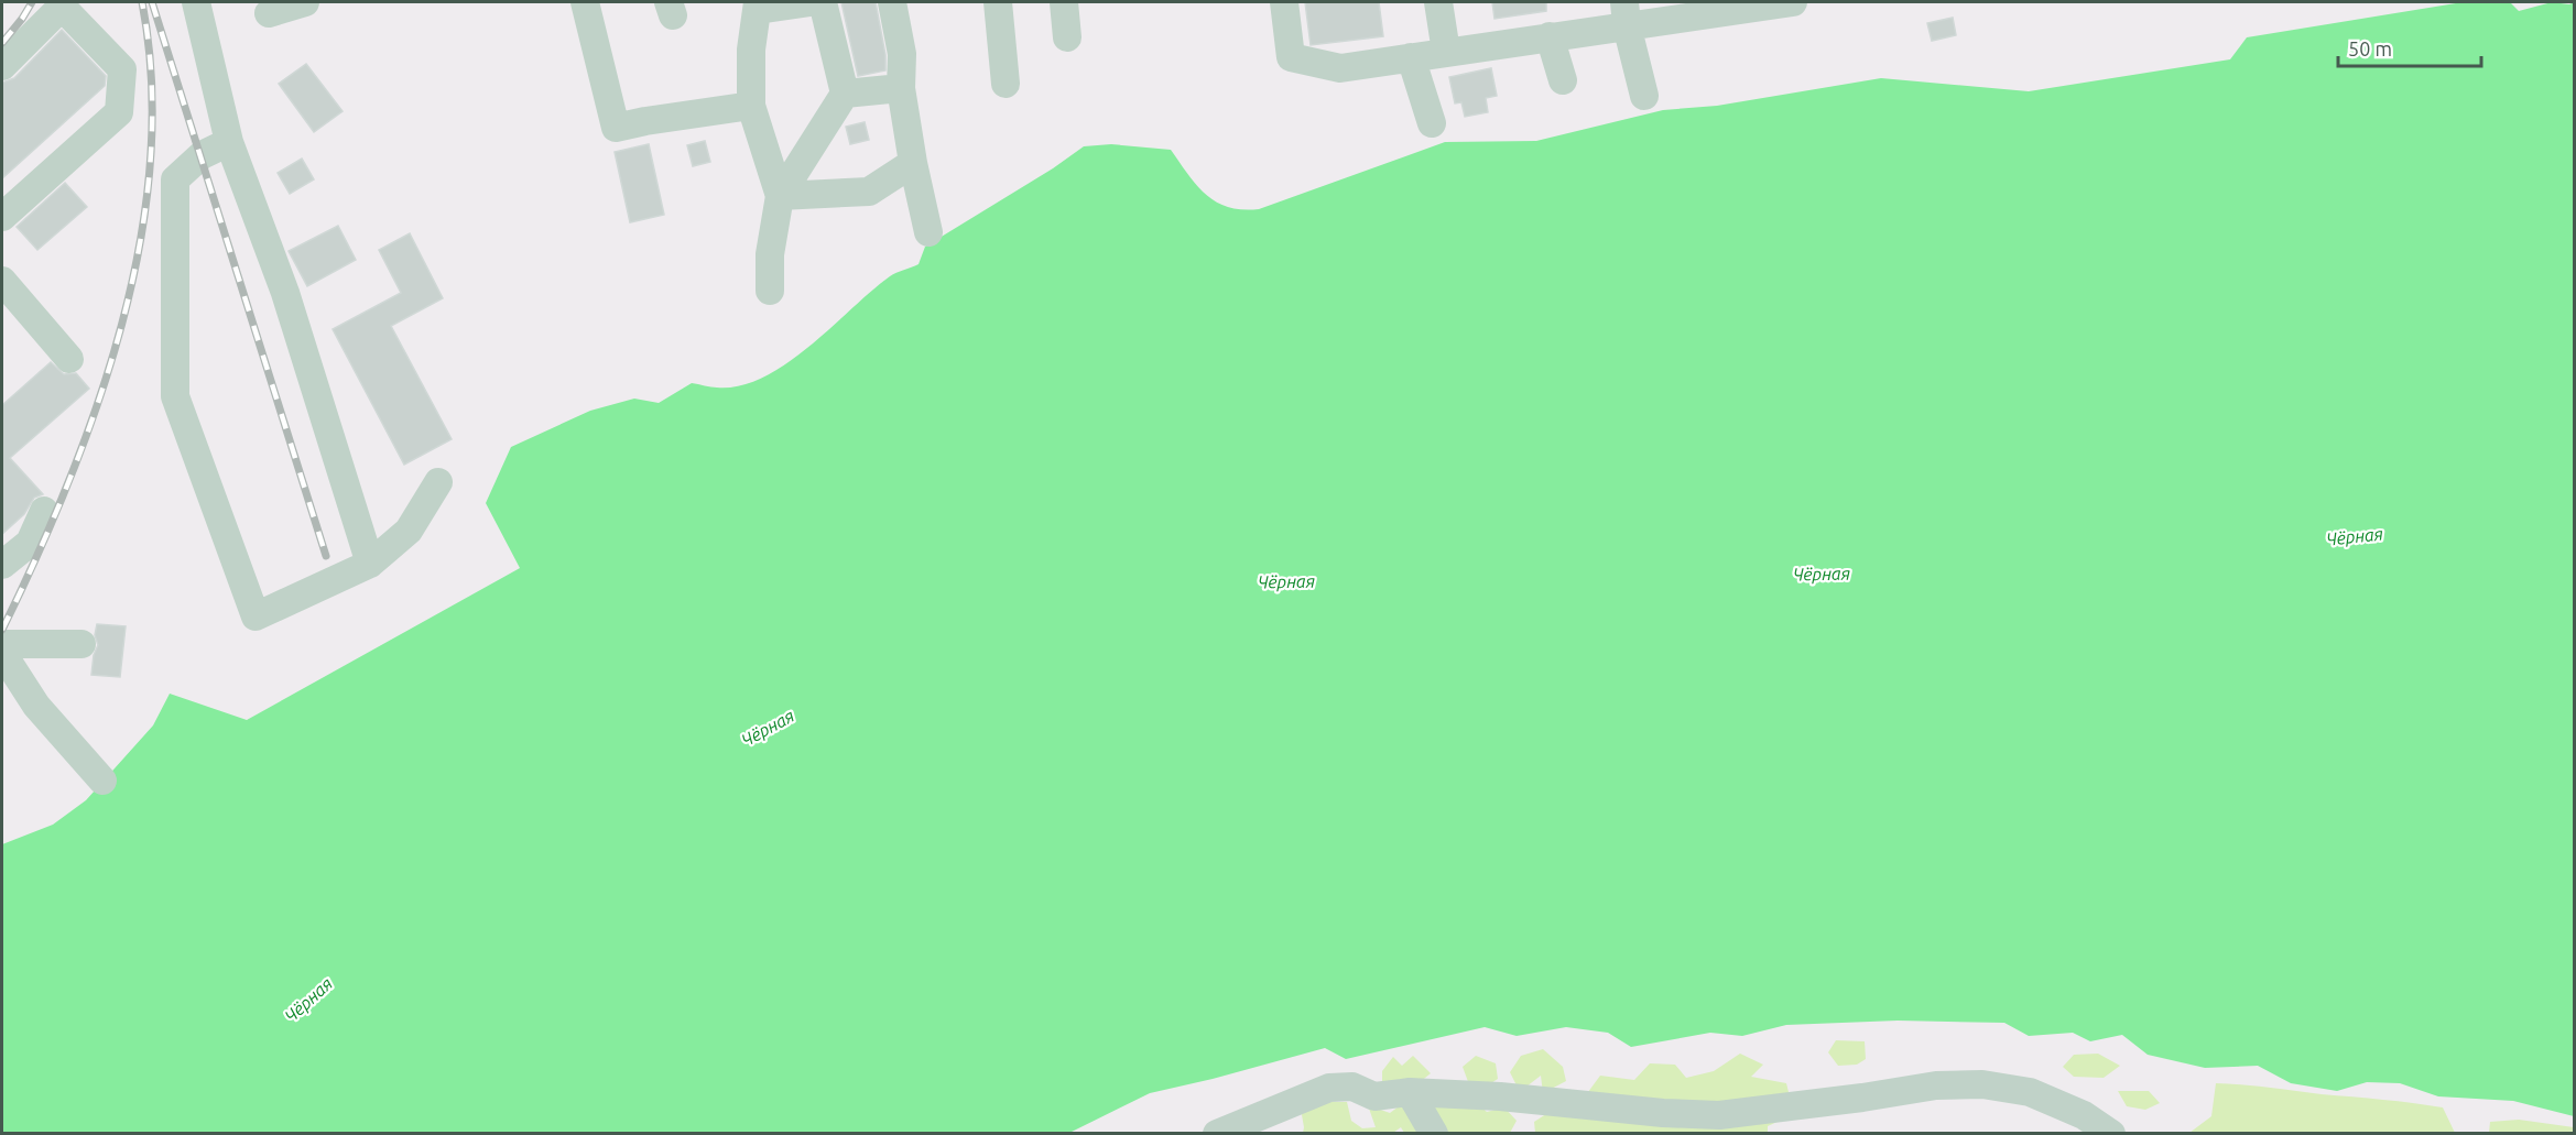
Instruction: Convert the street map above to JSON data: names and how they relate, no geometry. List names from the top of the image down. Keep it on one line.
{"water":["Чёрная"],"scale_bar":"50 m"}
